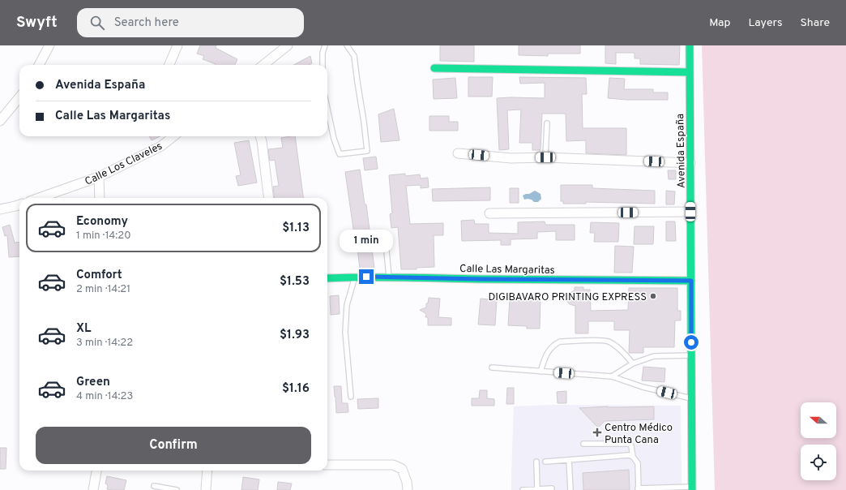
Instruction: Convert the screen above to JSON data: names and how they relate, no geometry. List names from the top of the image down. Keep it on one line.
{"streets":{"street":["Avenida España","Calle Los Claveles","Calle Las Margaritas"]},"crossings":[["Avenida España","Calle Las Margaritas"]],"places":{"other":["DIGIBAVARO PRINTING EXPRESS"],"health":["Centro Médico Punta Cana"]},"north":"left","page":{"header":"Swyft","search":"Search here","nav":["Map","Layers","Share"],"banner":["Avenida España","Calle Las Margaritas"],"list":[{"name":"Economy","note":"1 min · 14:20","value":"$1.13"},{"name":"Comfort","note":"2 min · 14:21","value":"$1.53"},{"name":"XL","note":"3 min · 14:22","value":"$1.93"},{"name":"Green","note":"4 min · 14:23","value":"$1.16"}],"bubble":"1 min","buttons":"Confirm"}}
